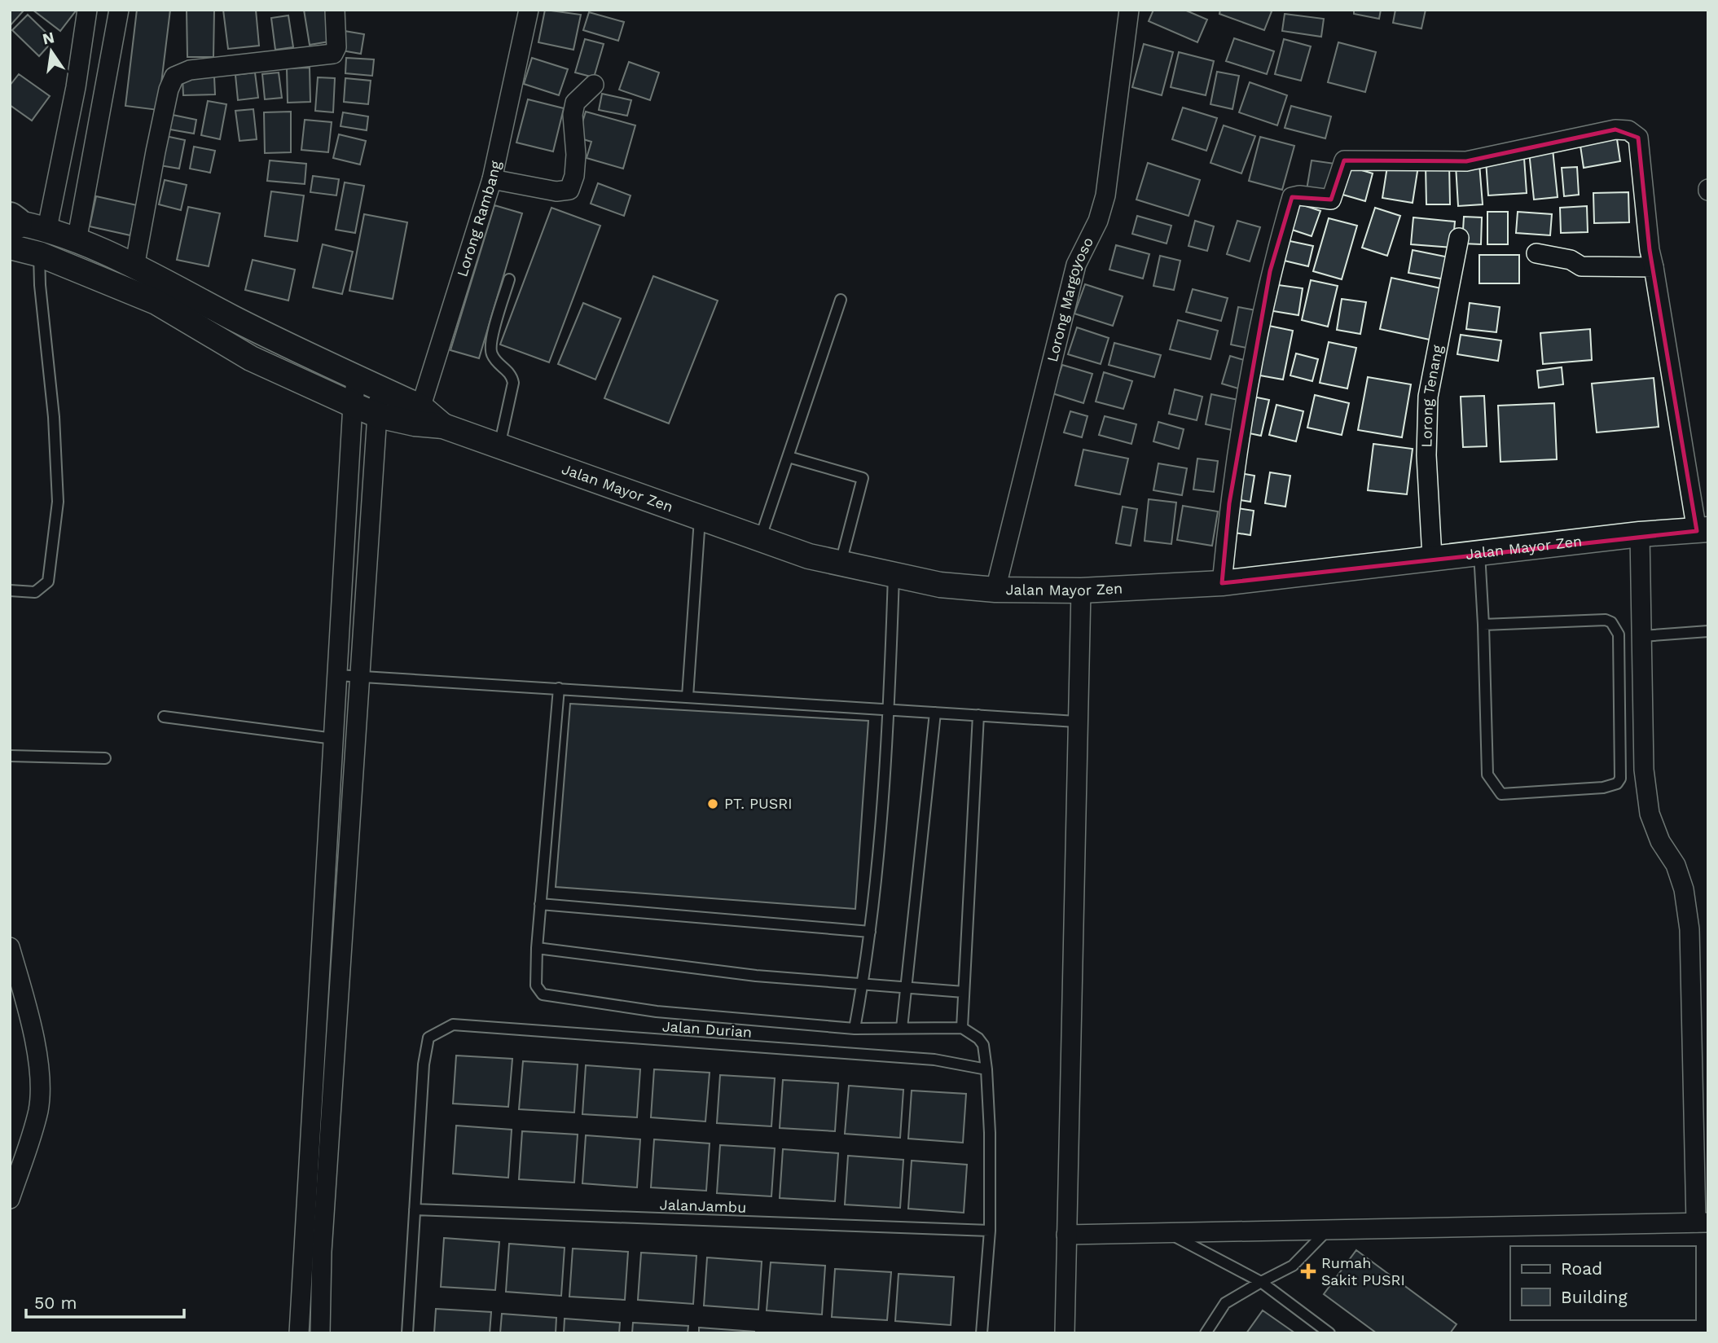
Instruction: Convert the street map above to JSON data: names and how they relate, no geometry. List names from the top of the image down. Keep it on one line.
{"streets":{"street":["Lorong Rambang","Lorong Margoyoso","Lorong Tenang","Jalan Mayor Zen"],"lane":["Jalan Durian","JalanJambu"]},"crossings":[["Lorong Rambang","Jalan Mayor Zen"],["Lorong Margoyoso","Jalan Mayor Zen"],["Lorong Tenang","Jalan Mayor Zen"],["Jalan Durian","JalanJambu"]],"places":{"other":["PT. PUSRI"],"health":["Rumah Sakit PUSRI"]},"legend":["Road","Building"],"scale_bar":"50 m","north":"top"}
